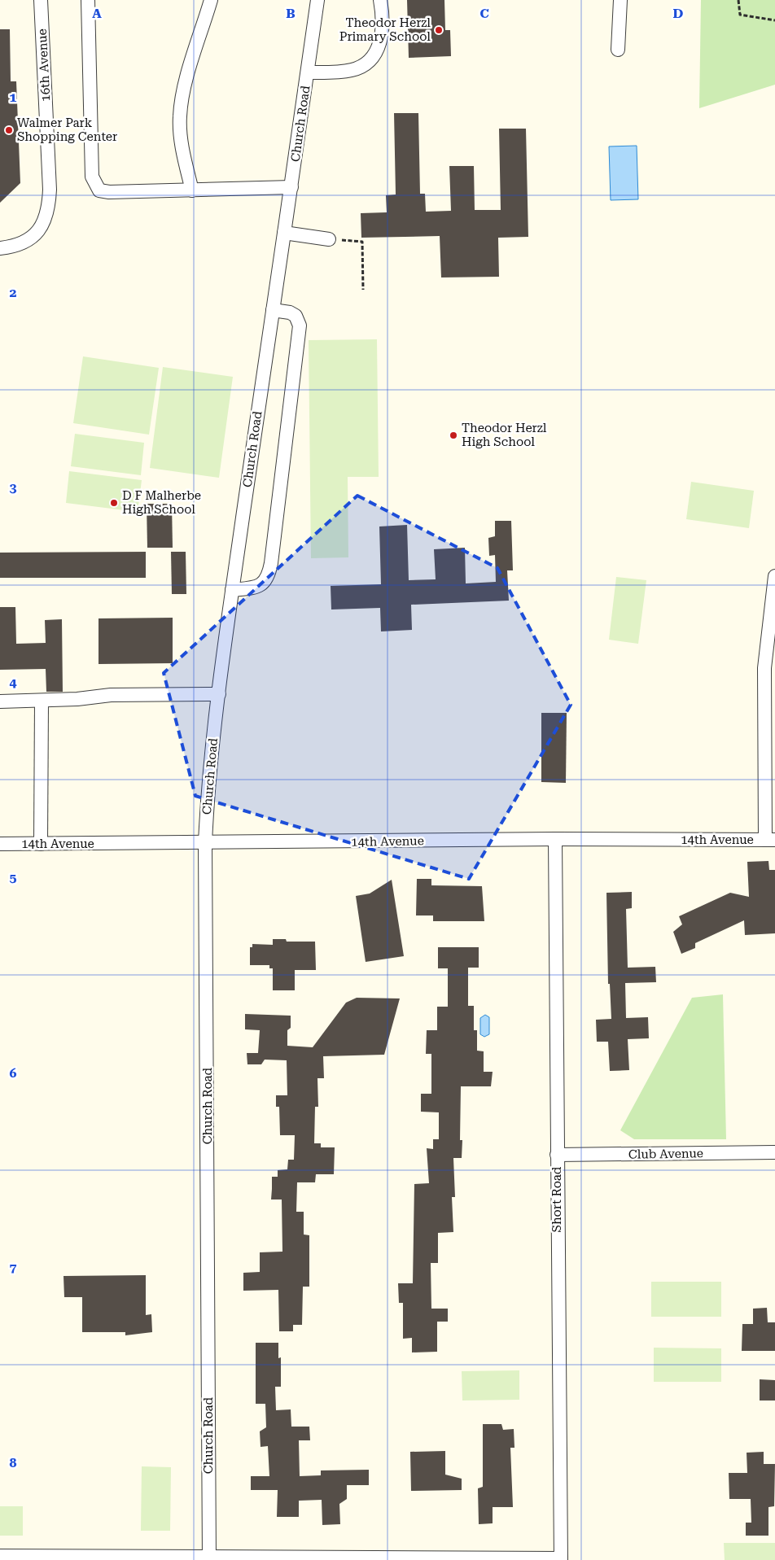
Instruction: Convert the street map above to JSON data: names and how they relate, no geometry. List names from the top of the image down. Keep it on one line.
{"streets":{"street":["16th Avenue","Church Road","14th Avenue","Club Avenue","Short Road"]},"crossings":[["Church Road","14th Avenue"],["14th Avenue","Short Road"],["Club Avenue","Short Road"]],"places":["Theodor Herzl Primary School","Walmer Park Shopping Center","Theodor Herzl High School","D F Malherbe High School"],"grid":{"columns":["A","B","C","D"],"rows":["1","2","3","4","5","6","7","8"]}}
